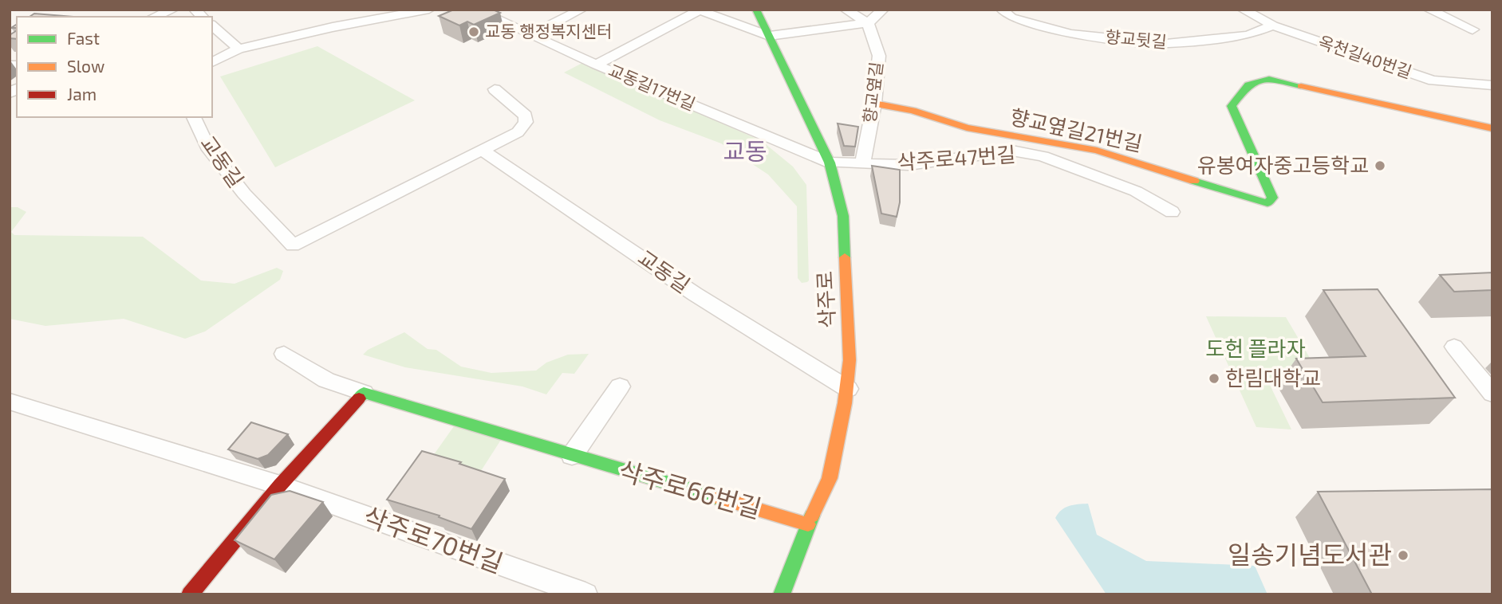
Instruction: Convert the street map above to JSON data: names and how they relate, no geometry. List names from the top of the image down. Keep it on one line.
{"streets":{"street":["향교뒷길","옥천길40번길","교동길17번길","향교옆길","향교옆길21번길","삭주로47번길","교동길","삭주로","삭주로66번길","삭주로70번길"]},"crossings":[["향교뒷길","옥천길40번길"],["교동길17번길","삭주로47번길"],["교동길17번길","삭주로"],["향교옆길","향교옆길21번길"],["향교옆길","삭주로47번길"],["삭주로47번길","삭주로"],["교동길","삭주로"],["삭주로","삭주로66번길"]],"districts":["교동"],"parks":["도헌 플라자"],"places":["교동 행정복지센터","유봉여자중고등학교","한림대학교","일송기념도서관"],"legend":["Fast","Slow","Jam"]}
